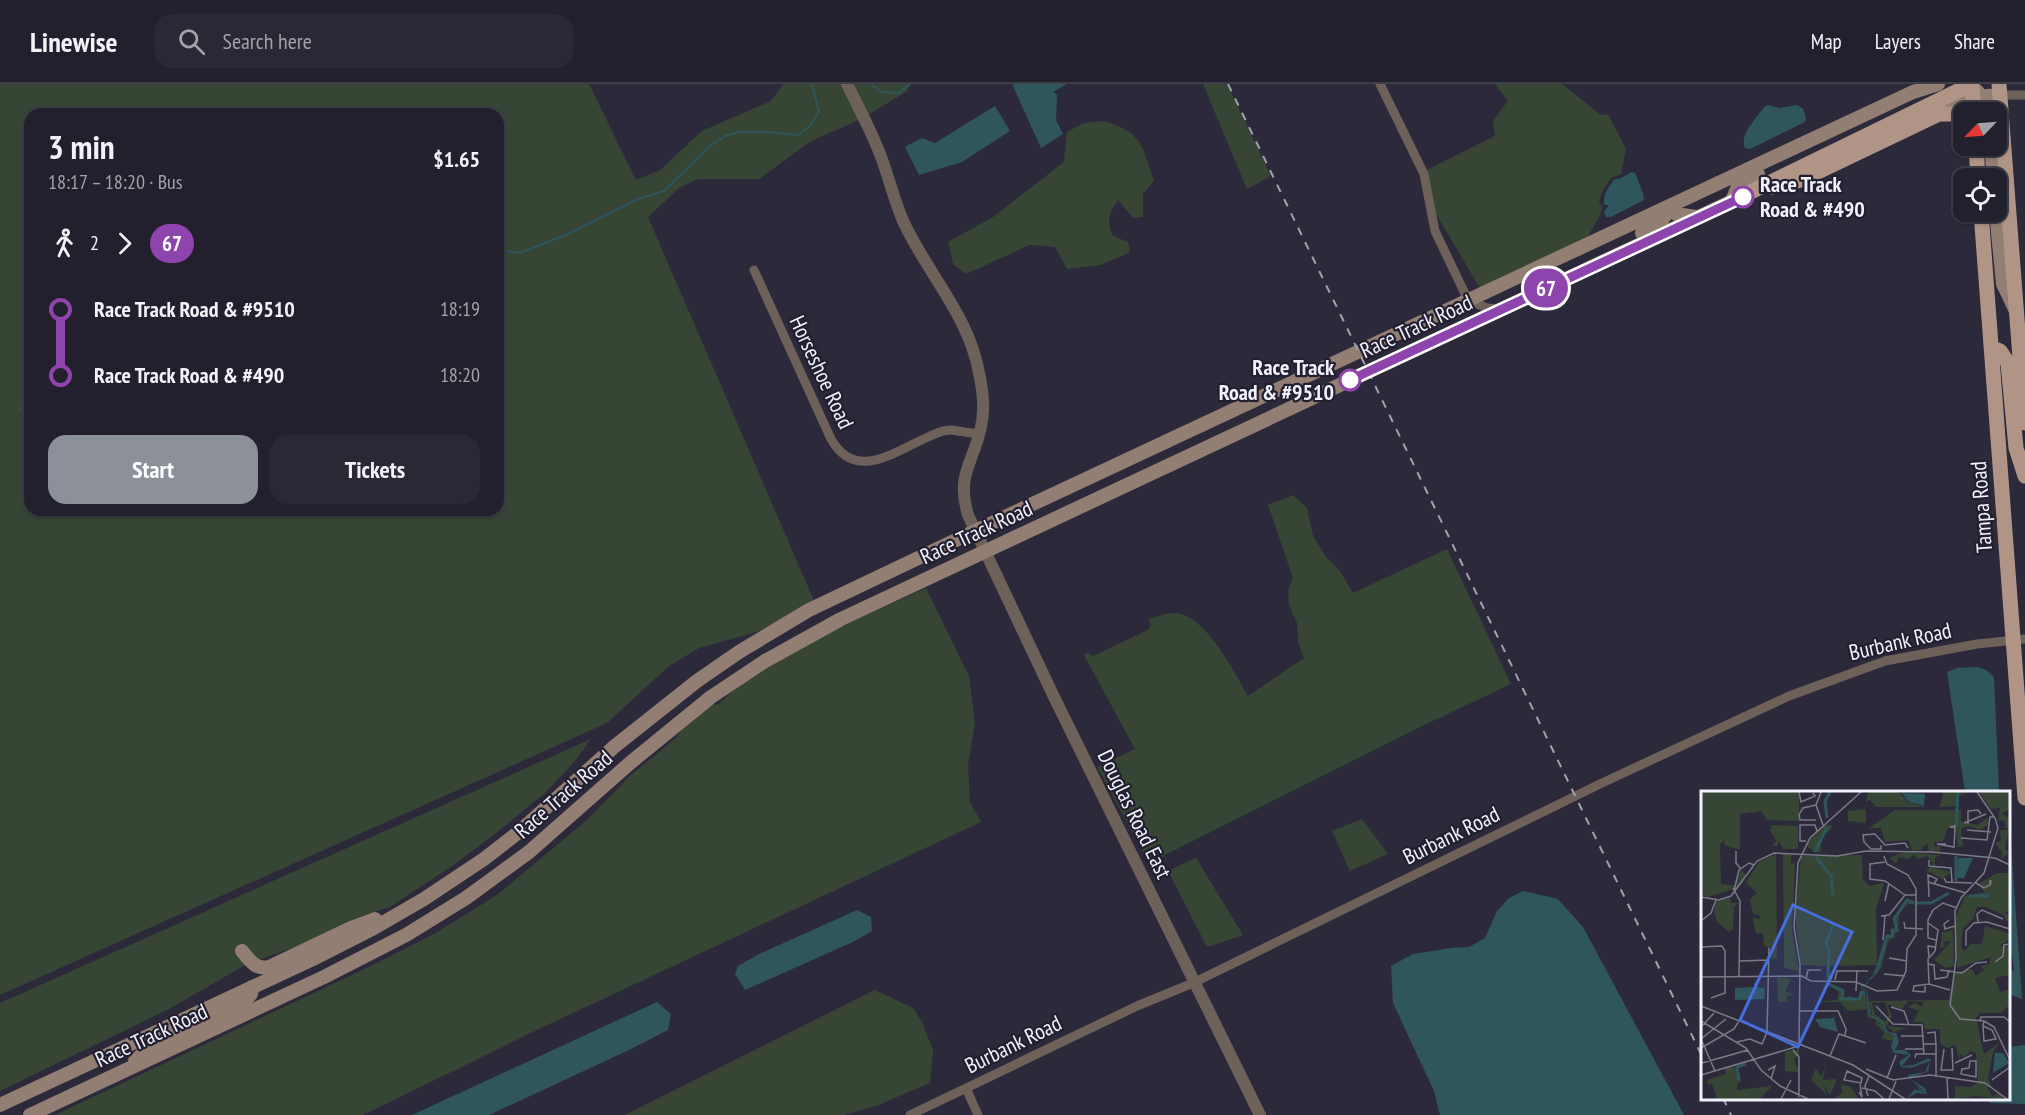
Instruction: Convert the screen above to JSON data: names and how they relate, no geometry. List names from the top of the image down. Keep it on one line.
{"streets":{"main road":["Race Track Road","Tampa Road"],"street":["Horseshoe Road","Burbank Road","Douglas Road East"]},"crossings":[["Race Track Road","Douglas Road East"],["Horseshoe Road","Douglas Road East"],["Tampa Road","Burbank Road"],["Burbank Road","Douglas Road East"]],"places":["Race Track Road & #490","Race Track Road & #9510"],"lines":["bus line 67"],"north":"bottom left","page":{"header":"Linewise","search":"Search here","nav":["Map","Layers","Share"],"on_map":"67","heading":["3 min","18:17 – 18:20 · Bus","$1.65"],"legs":["2","67"],"list":[{"name":"Race Track Road & #9510","value":"18:19"},{"name":"Race Track Road & #490","value":"18:20"}],"buttons":["Start","Tickets"]}}
